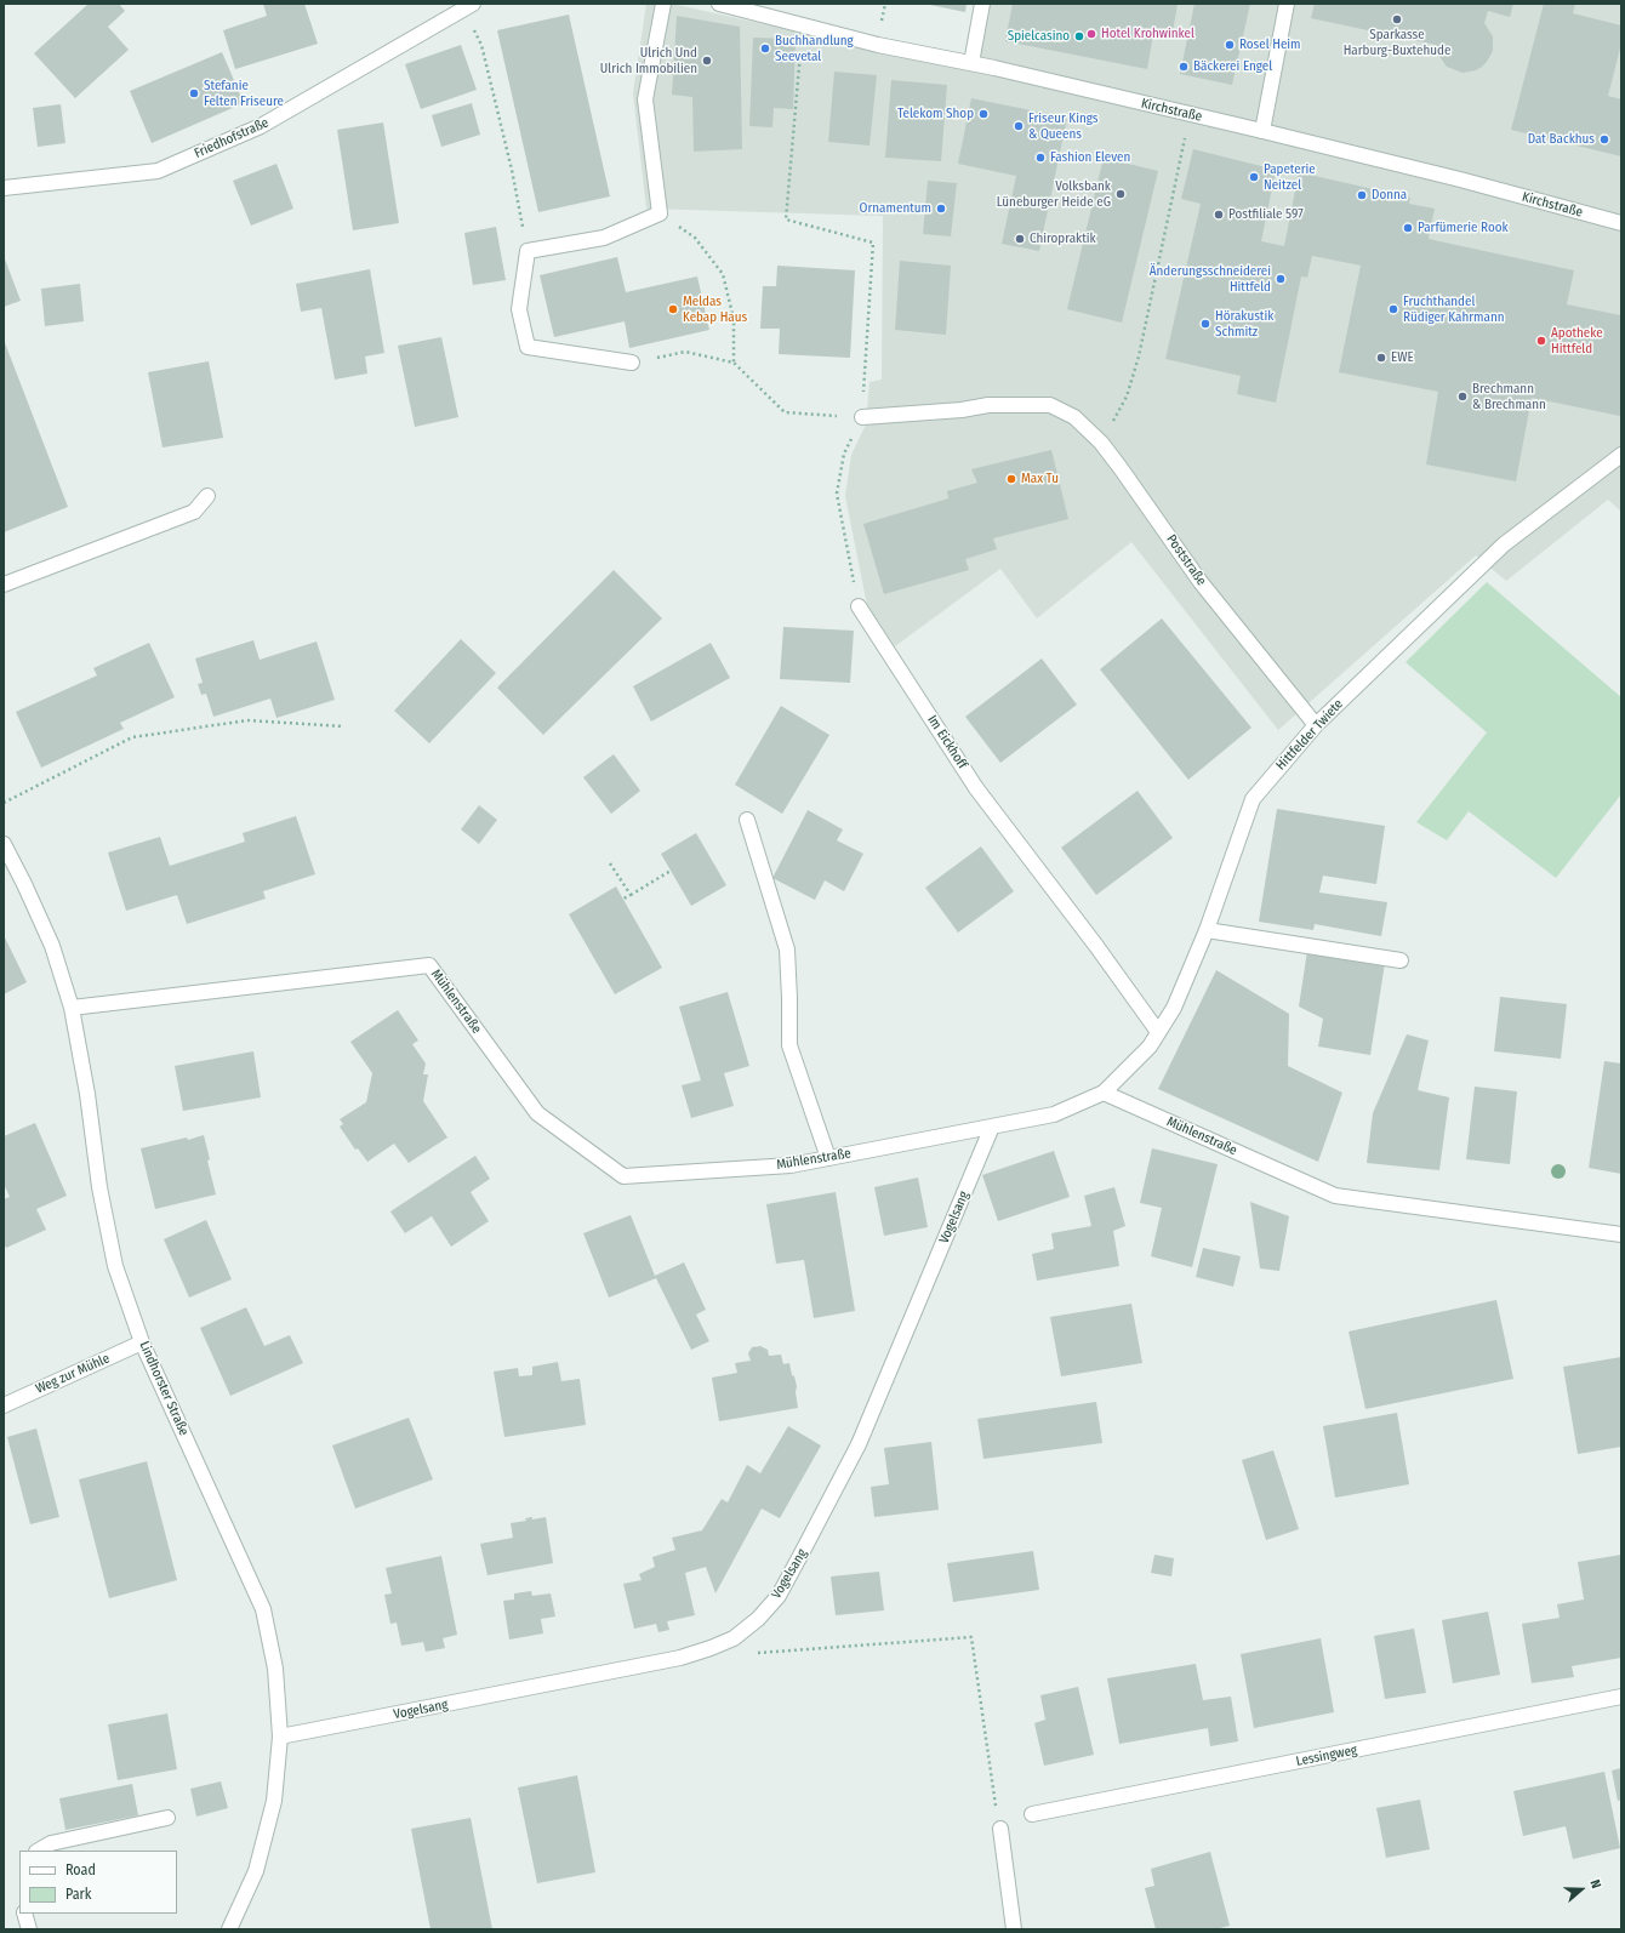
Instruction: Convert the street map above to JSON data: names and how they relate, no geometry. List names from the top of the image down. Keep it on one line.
{"streets":{"street":["Kirchstraße","Friedhofstraße","Poststraße","Hittfelder Twiete","Im Eickhoff","Mühlenstraße","Vogelsang","Weg zur Mühle","Lindhorster Straße","Lessingweg"]},"crossings":[["Poststraße","Hittfelder Twiete"],["Hittfelder Twiete","Im Eickhoff"],["Hittfelder Twiete","Mühlenstraße"],["Mühlenstraße","Vogelsang"],["Mühlenstraße","Lindhorster Straße"],["Vogelsang","Lindhorster Straße"],["Weg zur Mühle","Lindhorster Straße"]],"places":["Sparkasse Harburg-Buxtehude","Hotel Krohwinkel","Spielcasino","Rosel Heim","Buchhandlung Seevetal","Ulrich Und Ulrich Immobilien","Bäckerei Engel","Stefanie Felten Friseure","Telekom Shop","Friseur Kings & Queens","Dat Backhus","Fashion Eleven","Papeterie Neitzel","Volksbank Lüneburger Heide eG","Donna","Ornamentum","Postfiliale 597","Parfümerie Rook","Chiropraktik","Änderungsschneiderei Hittfeld","Meldas Kebap Haus","Fruchthandel Rüdiger Kahrmann","Hörakustik Schmitz","Apotheke Hittfeld","EWE","Brechmann & Brechmann","Max Tu"],"legend":["Road","Park"],"north":"right"}
